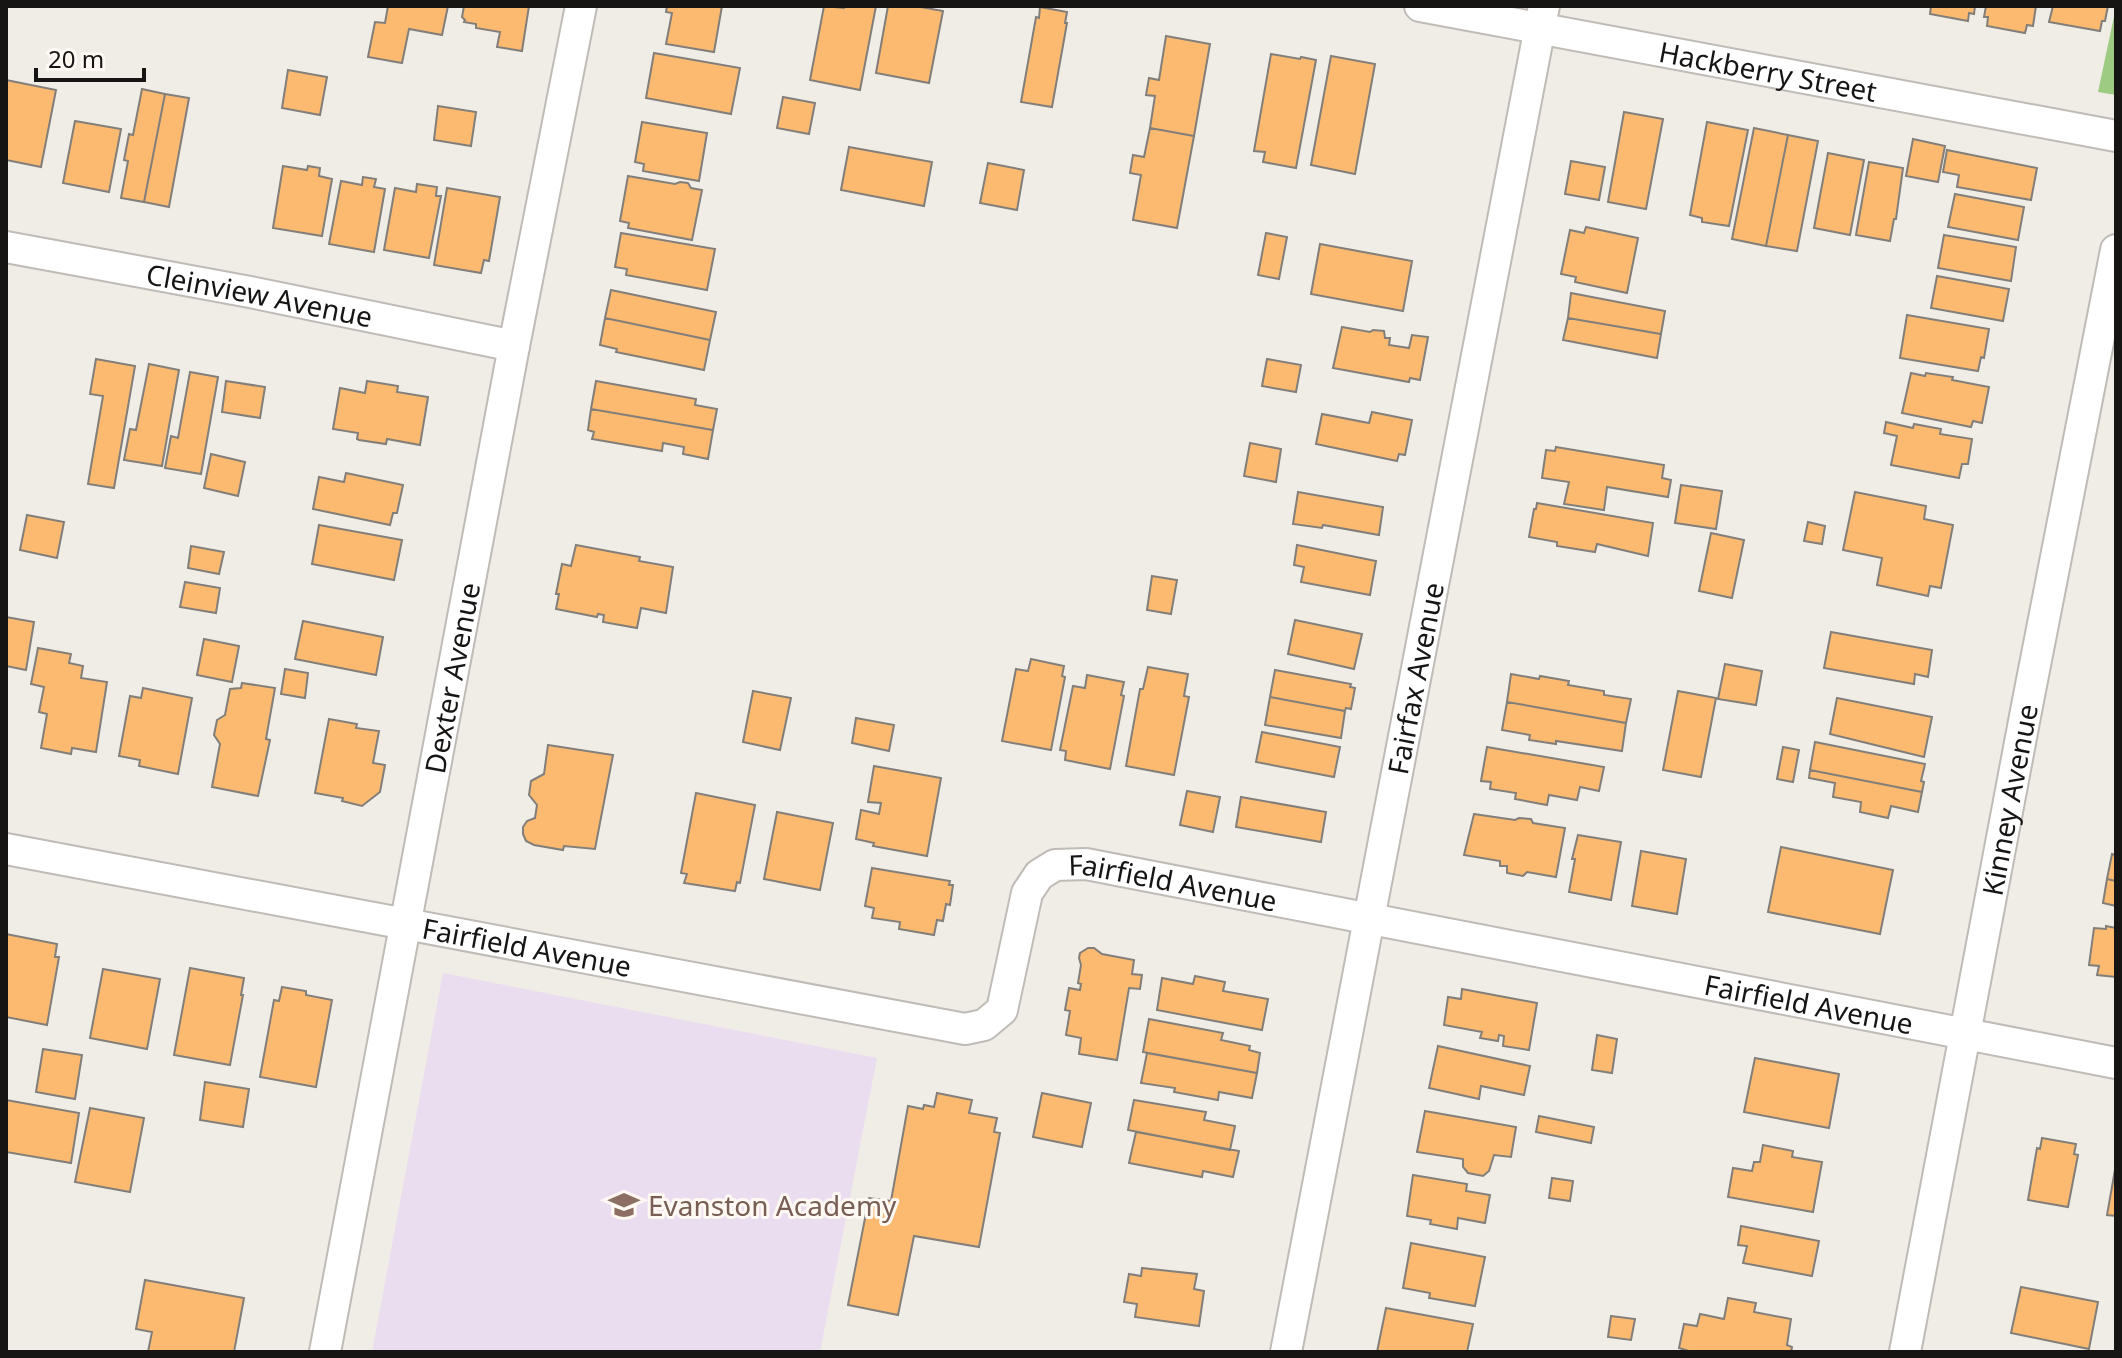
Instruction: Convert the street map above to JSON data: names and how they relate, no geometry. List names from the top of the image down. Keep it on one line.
{"streets":{"street":["Hackberry Street","Cleinview Avenue","Dexter Avenue","Fairfax Avenue","Kinney Avenue","Fairfield Avenue"]},"crossings":[["Hackberry Street","Fairfax Avenue"],["Cleinview Avenue","Dexter Avenue"],["Dexter Avenue","Fairfield Avenue"],["Fairfax Avenue","Fairfield Avenue"],["Kinney Avenue","Fairfield Avenue"]],"places":{"school or university":["Evanston Academy"]},"scale_bar":"20 m"}
